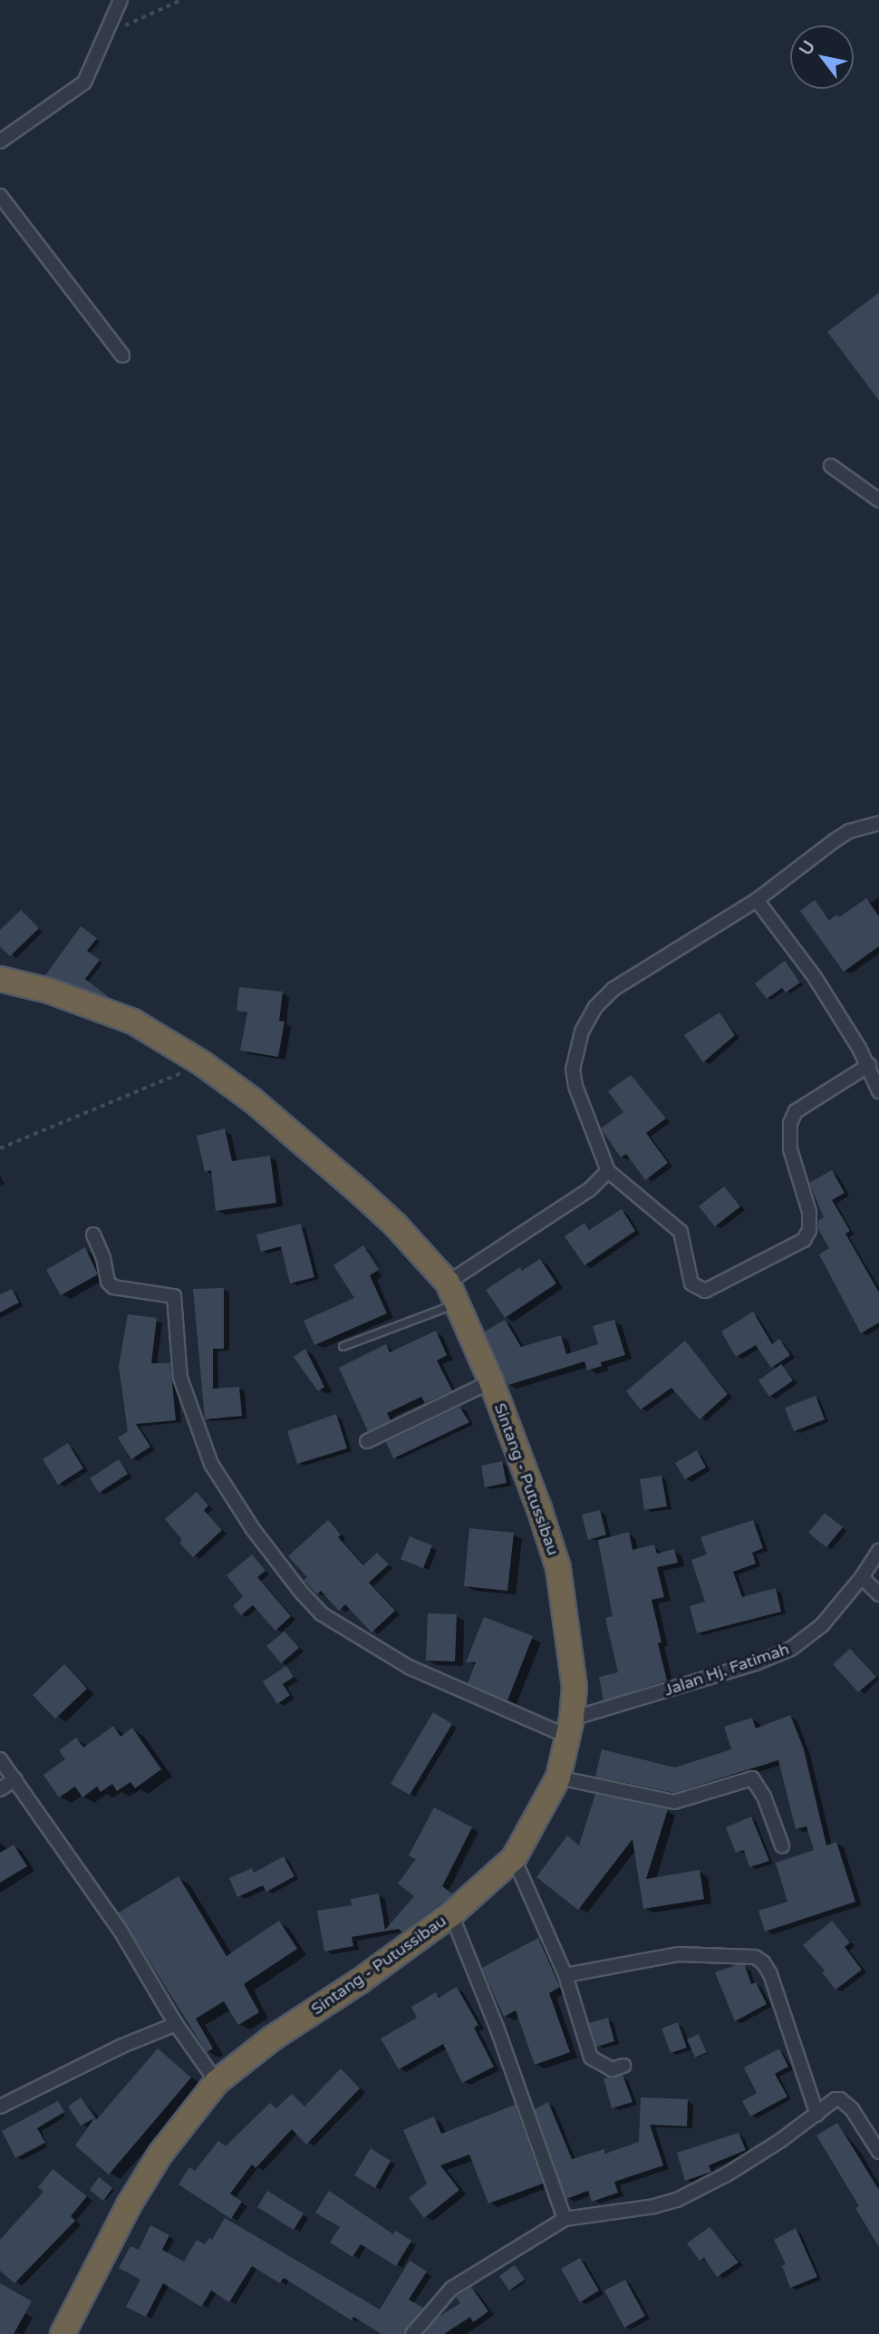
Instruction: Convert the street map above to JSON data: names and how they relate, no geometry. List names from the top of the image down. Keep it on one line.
{"streets":{"highway":["Sintang - Putussibau"],"street":["Jalan Hj. Fatimah"]},"crossings":[["Sintang - Putussibau","Jalan Hj. Fatimah"]],"north":"top left"}
